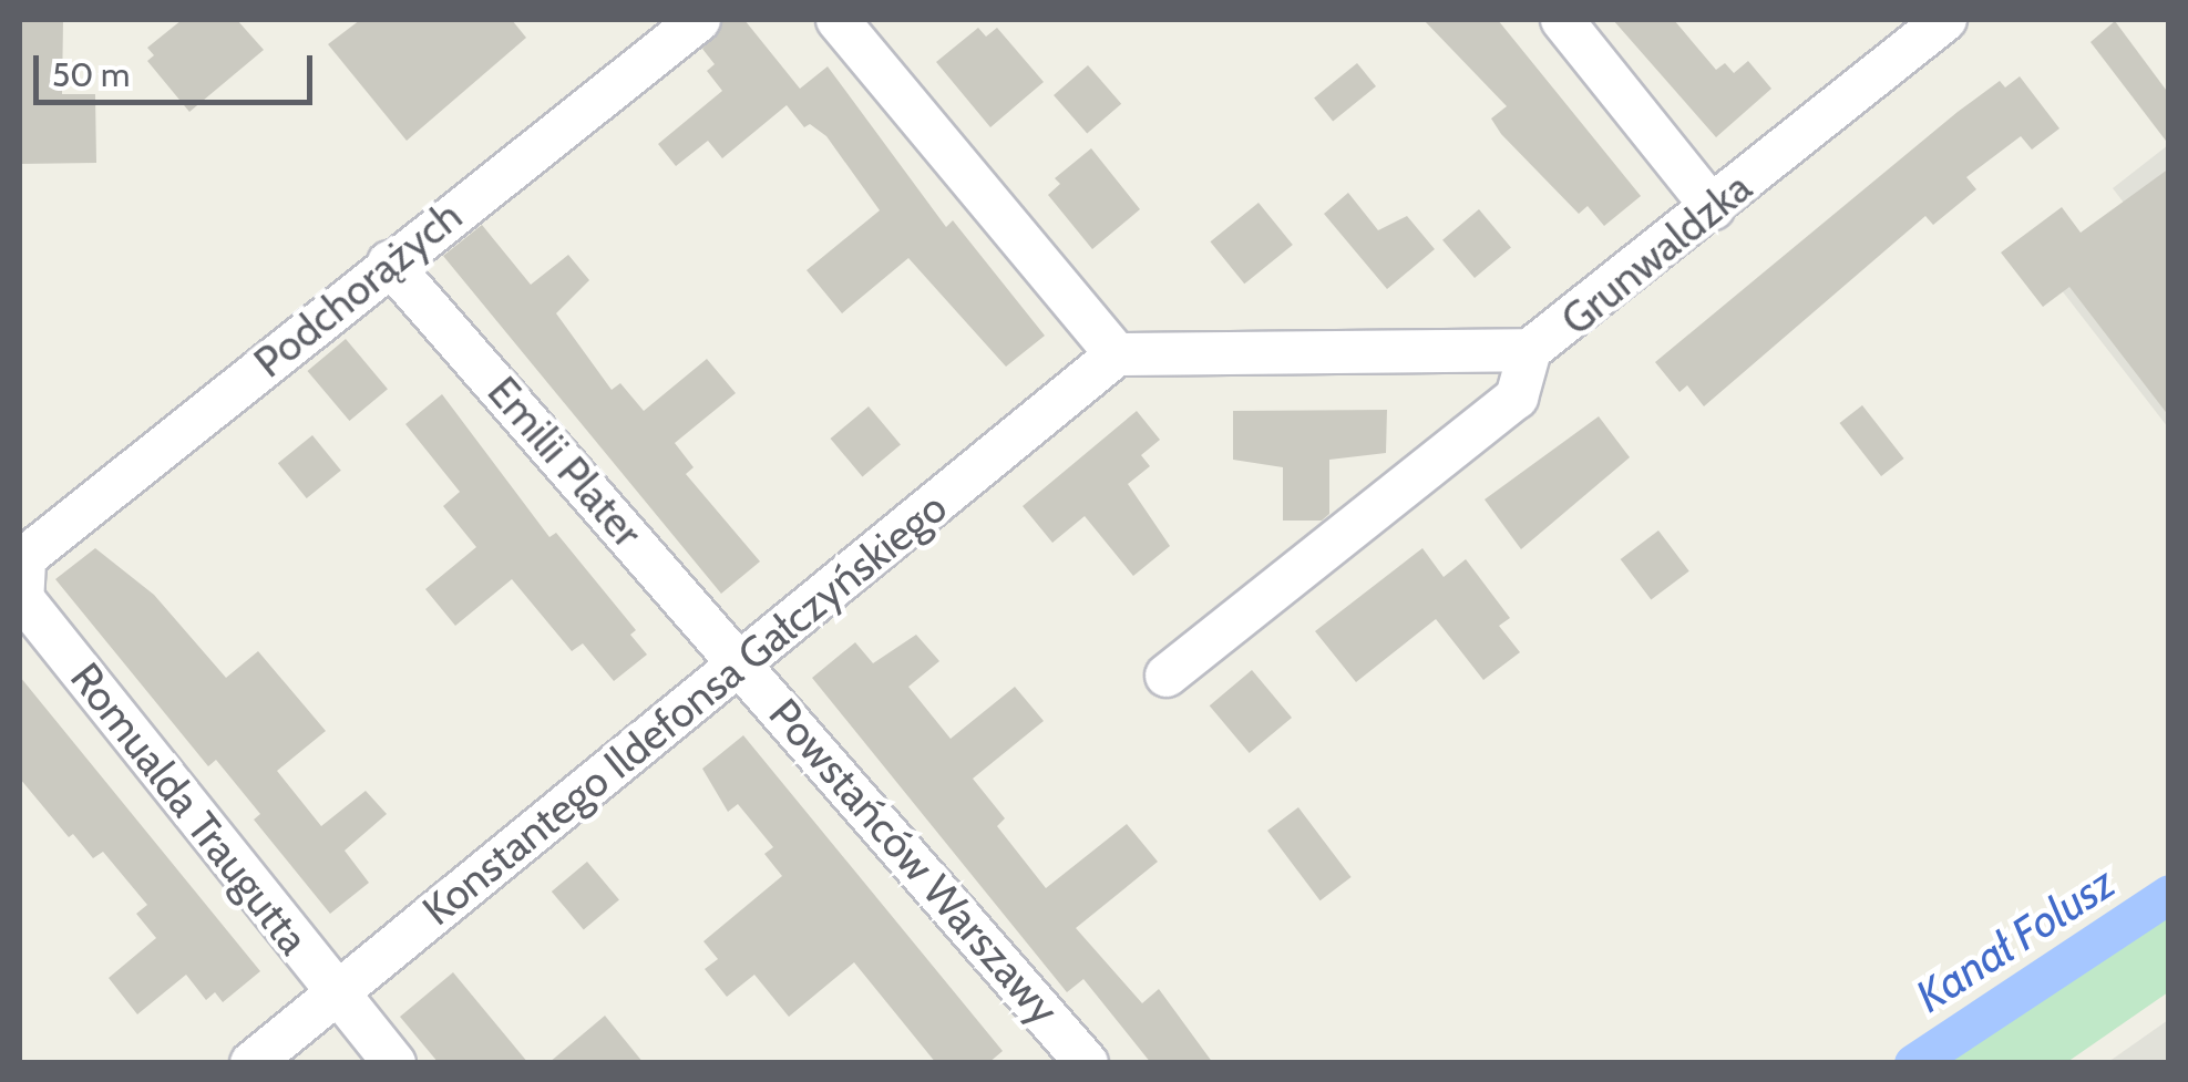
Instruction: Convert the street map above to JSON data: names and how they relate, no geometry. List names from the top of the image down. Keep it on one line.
{"streets":{"street":["Grunwaldzka","Podchorążych","Emilii Plater","Konstantego Ildefonsa Gałczyńskiego","Romualda Traugutta","Powstańców Warszawy"]},"crossings":[["Grunwaldzka","Konstantego Ildefonsa Gałczyńskiego"],["Podchorążych","Emilii Plater"],["Podchorążych","Romualda Traugutta"],["Emilii Plater","Konstantego Ildefonsa Gałczyńskiego"],["Emilii Plater","Powstańców Warszawy"],["Konstantego Ildefonsa Gałczyńskiego","Romualda Traugutta"],["Konstantego Ildefonsa Gałczyńskiego","Powstańców Warszawy"]],"water":["Kanał Folusz"],"scale_bar":"50 m"}
